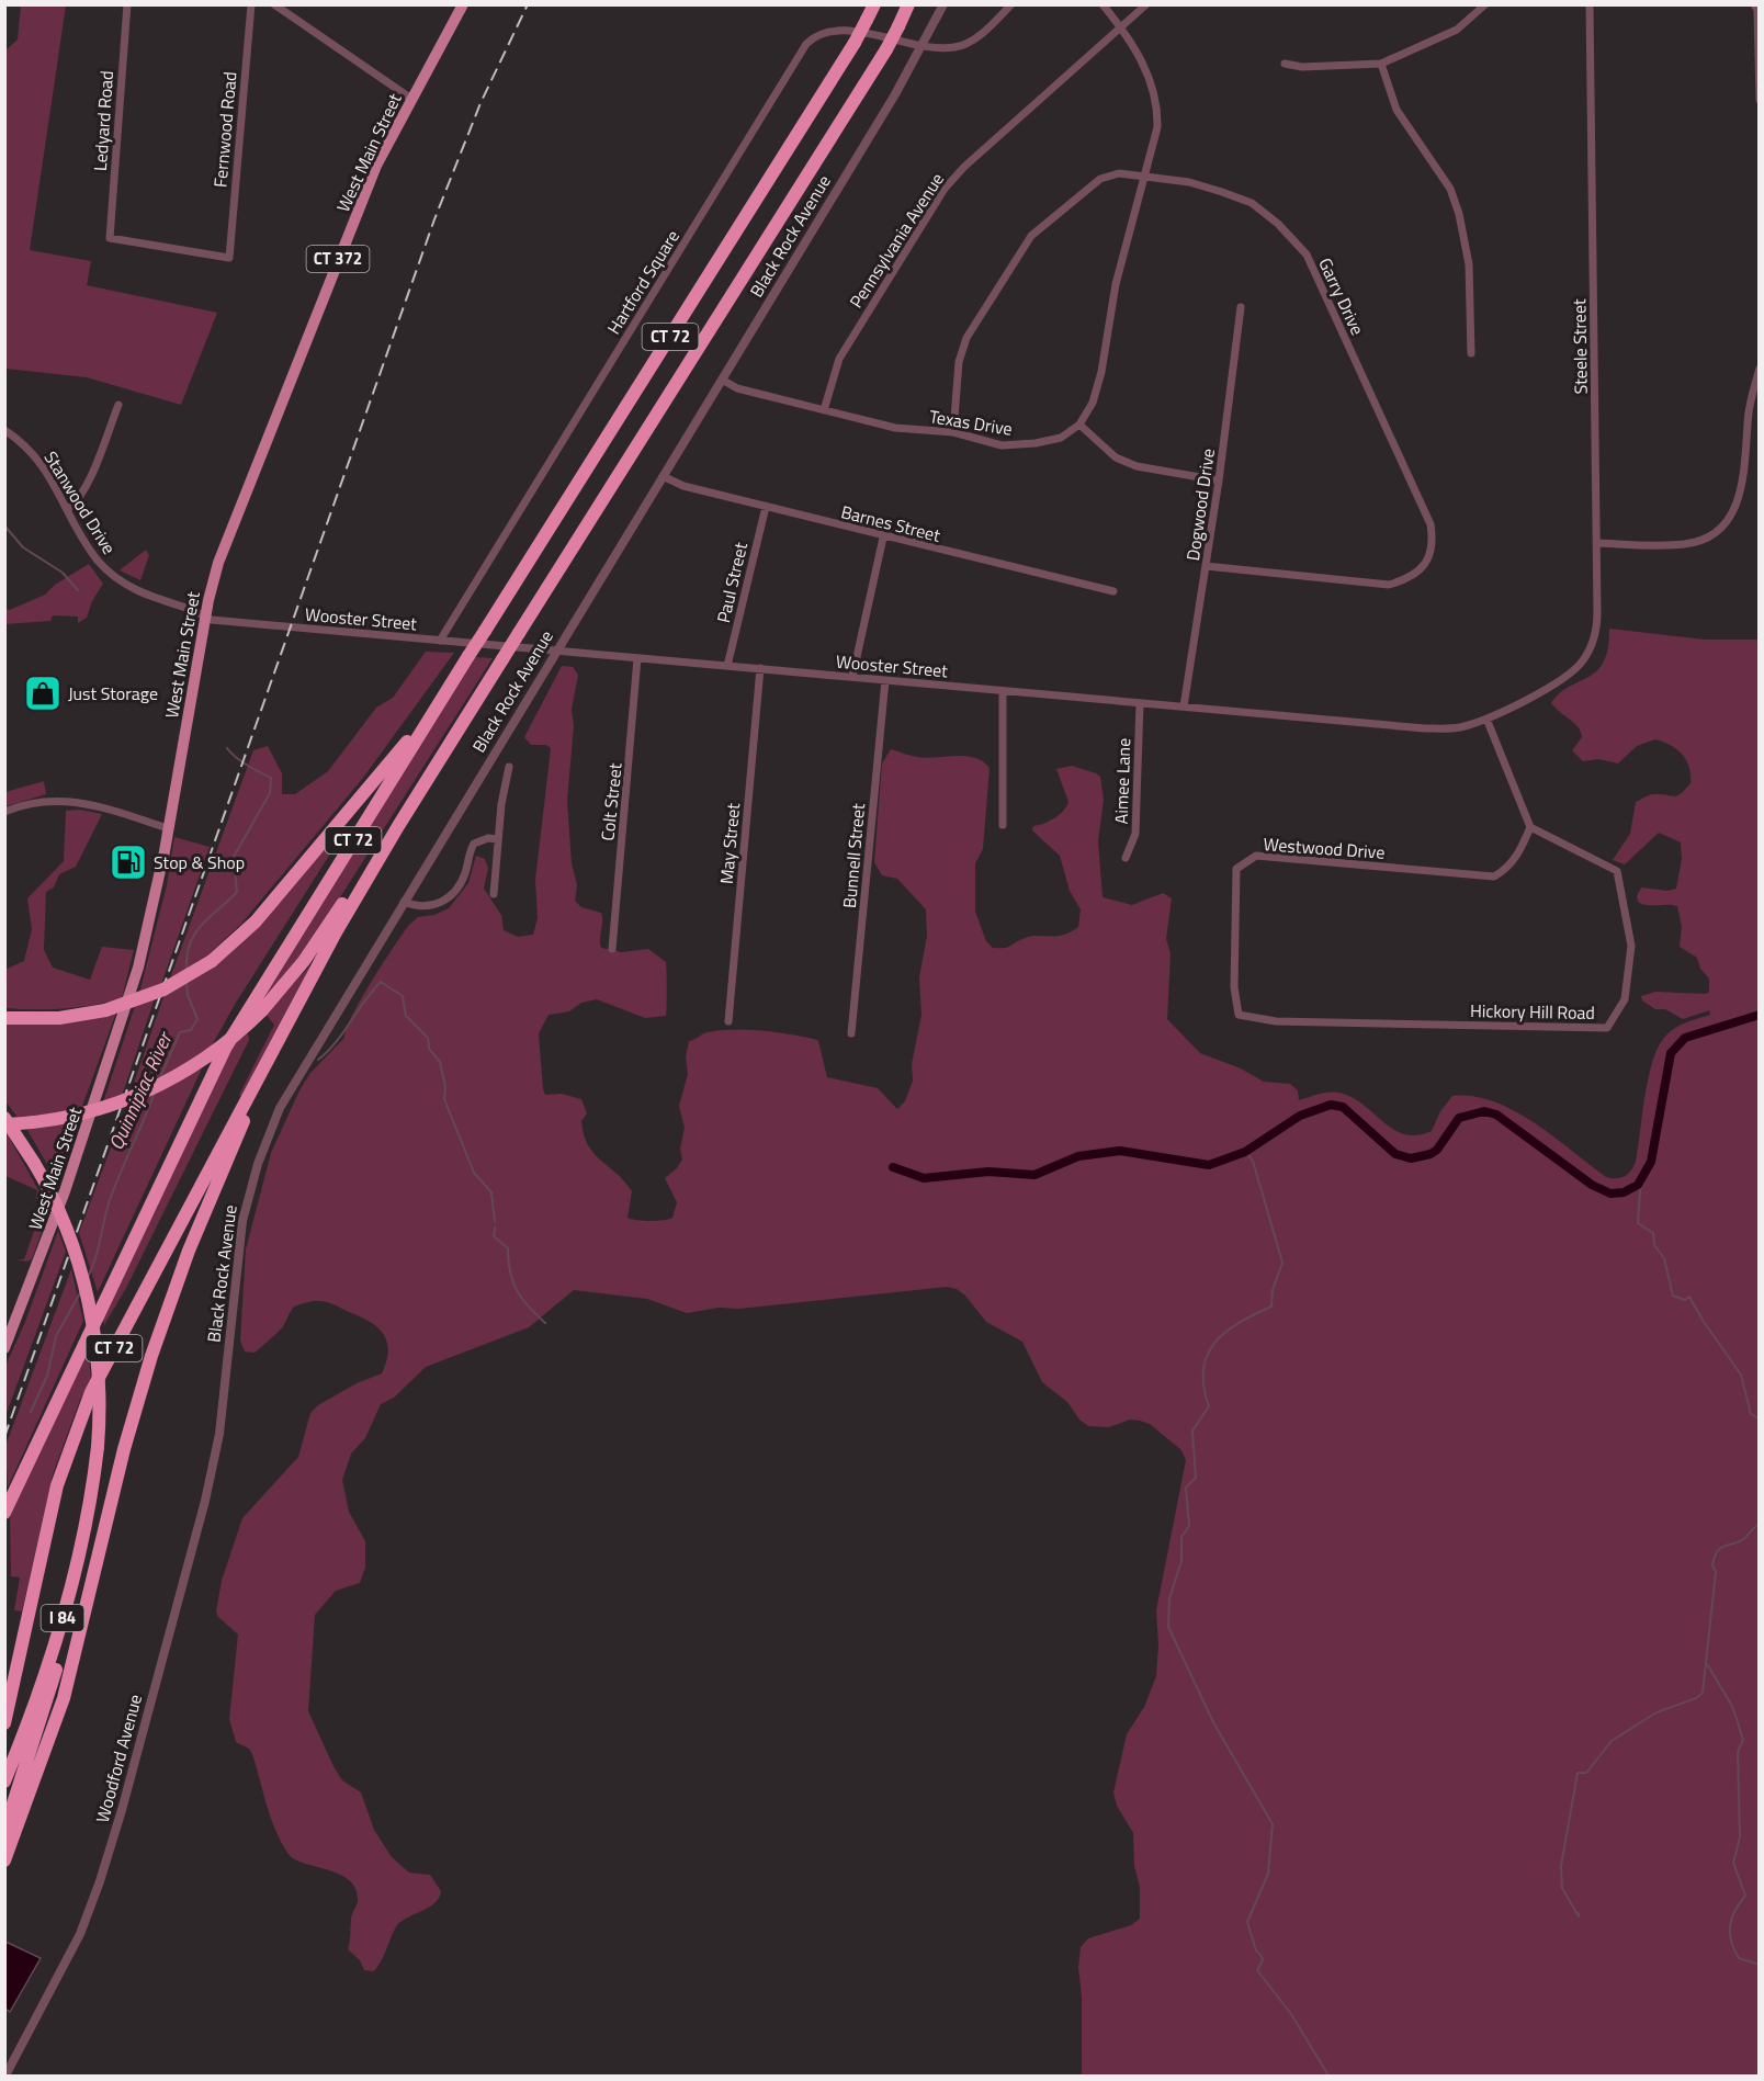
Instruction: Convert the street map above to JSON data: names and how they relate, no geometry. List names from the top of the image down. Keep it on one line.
{"streets":{"highway":["CT 72","I 84"],"main road":["West Main Street","CT 372"],"street":["Ledyard Road","Fernwood Road","Black Rock Avenue","Pennsylvania Avenue","Hartford Square","Garry Drive","Steele Street","Texas Drive","Stanwood Drive","Dogwood Drive","Barnes Street","Paul Street","Wooster Street","Aimee Lane","Colt Street","May Street","Westwood Drive","Bunnell Street","Hickory Hill Road","Woodford Avenue"]},"crossings":[["Ledyard Road","Fernwood Road"],["West Main Street","Stanwood Drive"],["West Main Street","Wooster Street"],["Black Rock Avenue","Hartford Square"],["Black Rock Avenue","Texas Drive"],["Black Rock Avenue","Barnes Street"],["Black Rock Avenue","Wooster Street"],["Black Rock Avenue","Woodford Avenue"],["Pennsylvania Avenue","Texas Drive"],["Hartford Square","Wooster Street"],["Garry Drive","Texas Drive"],["Garry Drive","Dogwood Drive"],["Steele Street","Wooster Street"],["Stanwood Drive","Wooster Street"],["Dogwood Drive","Wooster Street"],["Barnes Street","Paul Street"],["Paul Street","Wooster Street"],["Wooster Street","Aimee Lane"],["Wooster Street","Colt Street"],["Wooster Street","May Street"],["Wooster Street","Bunnell Street"],["Westwood Drive","Hickory Hill Road"]],"water":["Quinnipiac River"],"places":{"shop":["Just Storage"],"fuel station":["Stop & Shop"]}}
